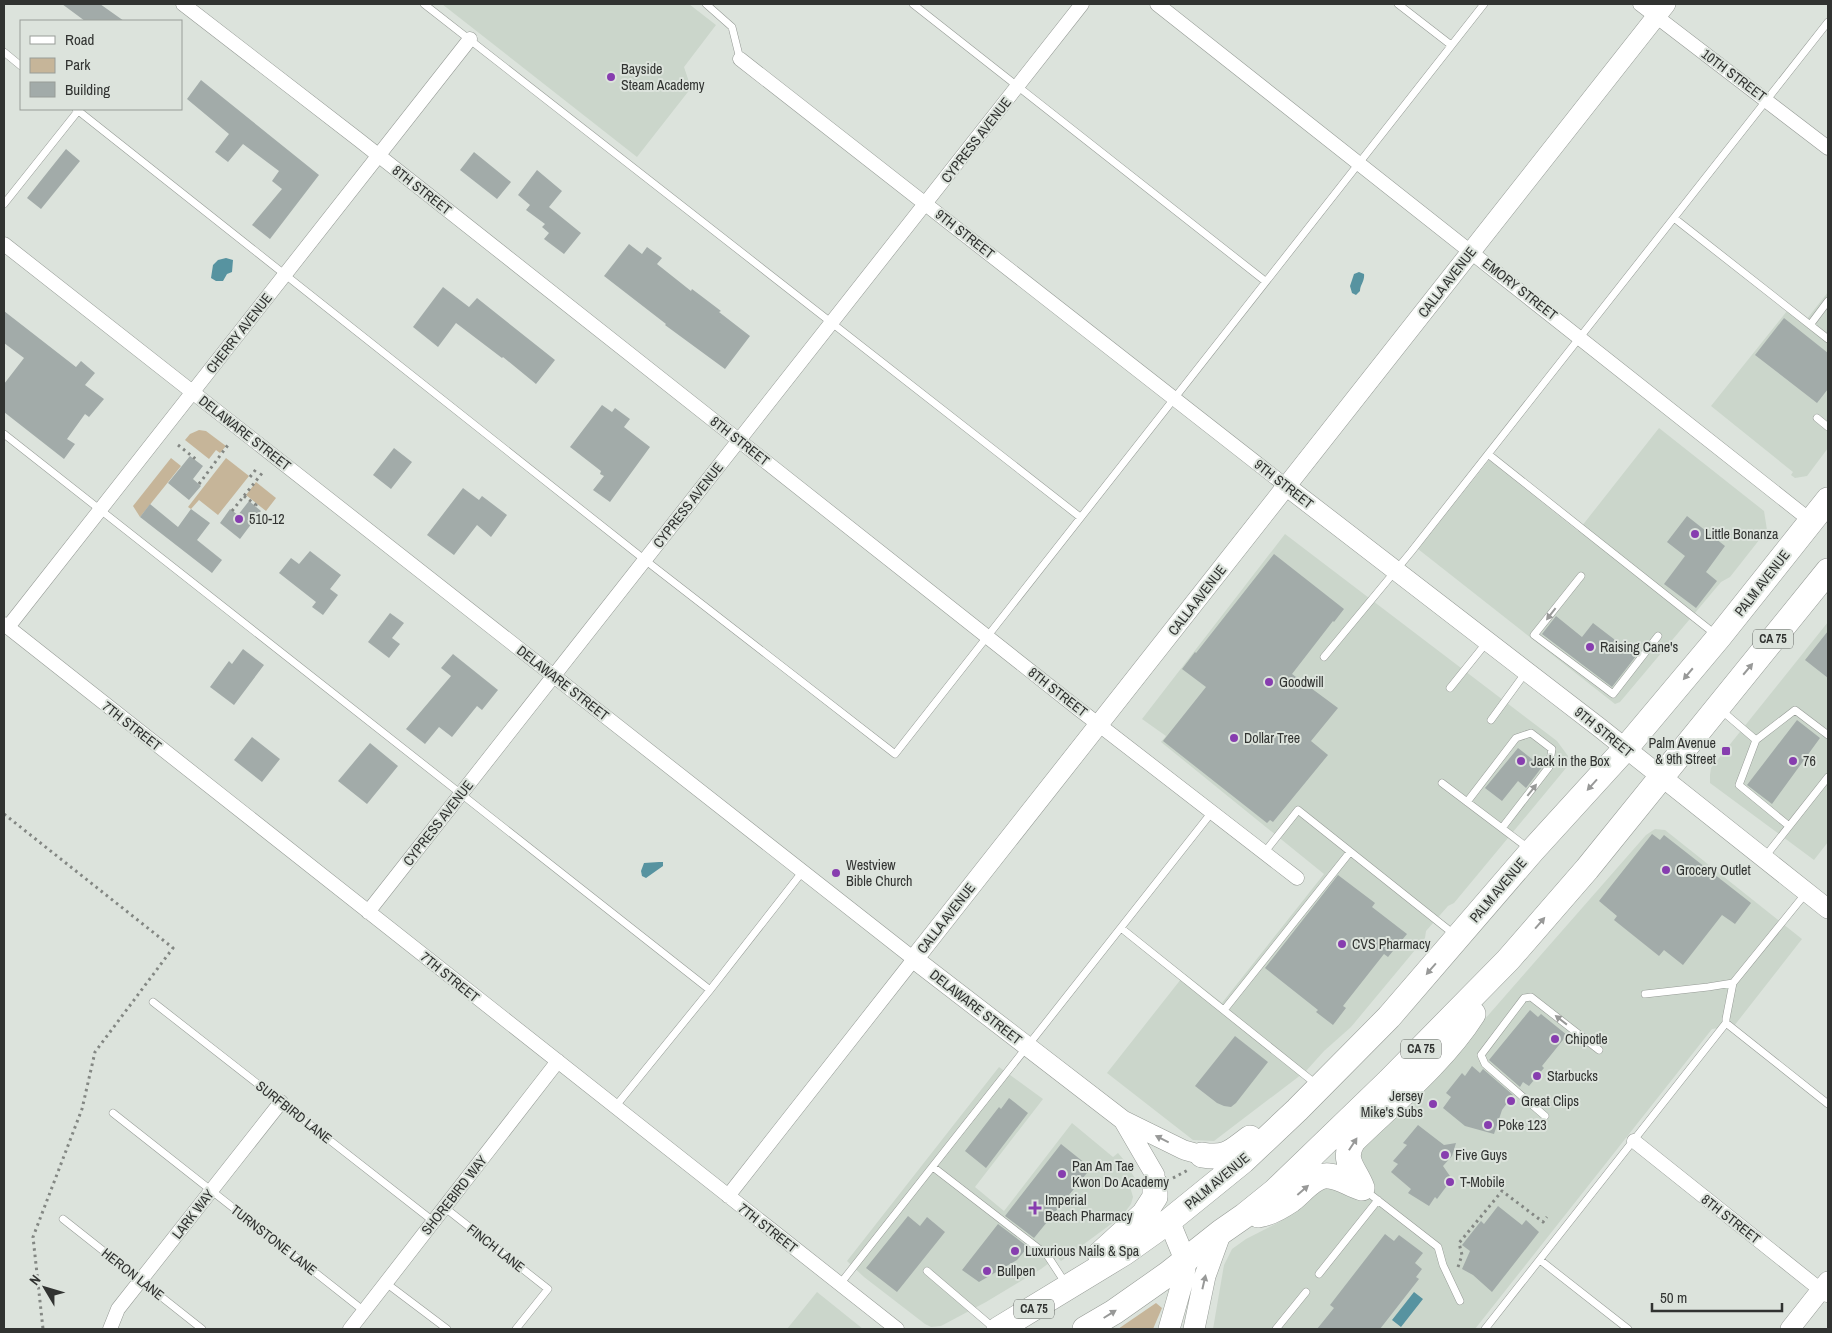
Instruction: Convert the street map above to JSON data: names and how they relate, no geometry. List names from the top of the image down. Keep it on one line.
{"streets":{"highway":["PALM AVENUE","CA 75"],"street":["10TH STREET","CYPRESS AVENUE","8TH STREET","9TH STREET","CALLA AVENUE","EMORY STREET","CHERRY AVENUE","DELAWARE STREET","7TH STREET","SHOREBIRD WAY","LARK WAY"],"lane":["SURFBIRD LANE","TURNSTONE LANE","FINCH LANE","HERON LANE"]},"crossings":[["10TH STREET","CALLA AVENUE"],["CYPRESS AVENUE","8TH STREET"],["CYPRESS AVENUE","9TH STREET"],["CYPRESS AVENUE","DELAWARE STREET"],["CYPRESS AVENUE","7TH STREET"],["8TH STREET","CALLA AVENUE"],["8TH STREET","CHERRY AVENUE"],["9TH STREET","CALLA AVENUE"],["9TH STREET","PALM AVENUE"],["9TH STREET","CA 75"],["CALLA AVENUE","EMORY STREET"],["CALLA AVENUE","DELAWARE STREET"],["CALLA AVENUE","7TH STREET"],["EMORY STREET","PALM AVENUE"],["CHERRY AVENUE","DELAWARE STREET"],["CHERRY AVENUE","7TH STREET"],["PALM AVENUE","CA 75"],["7TH STREET","SHOREBIRD WAY"],["SURFBIRD LANE","SHOREBIRD WAY"],["SURFBIRD LANE","LARK WAY"],["SHOREBIRD WAY","TURNSTONE LANE"],["SHOREBIRD WAY","FINCH LANE"],["LARK WAY","TURNSTONE LANE"],["LARK WAY","HERON LANE"]],"places":{"other":["Bayside Steam Academy","510-12","Little Bonanza","Raising Cane's","Goodwill","Dollar Tree","Jack in the Box","76","Grocery Outlet","Westview Bible Church","CVS Pharmacy","Chipotle","Starbucks","Great Clips","Jersey Mike's Subs","Poke 123","Five Guys","Pan Am Tae Kwon Do Academy","T-Mobile","Luxurious Nails & Spa","Bullpen"],"transit":["Palm Avenue & 9th Street"],"health":["Imperial Beach Pharmacy"]},"legend":["Road","Park","Building"],"scale_bar":"50 m","north":"top left"}
